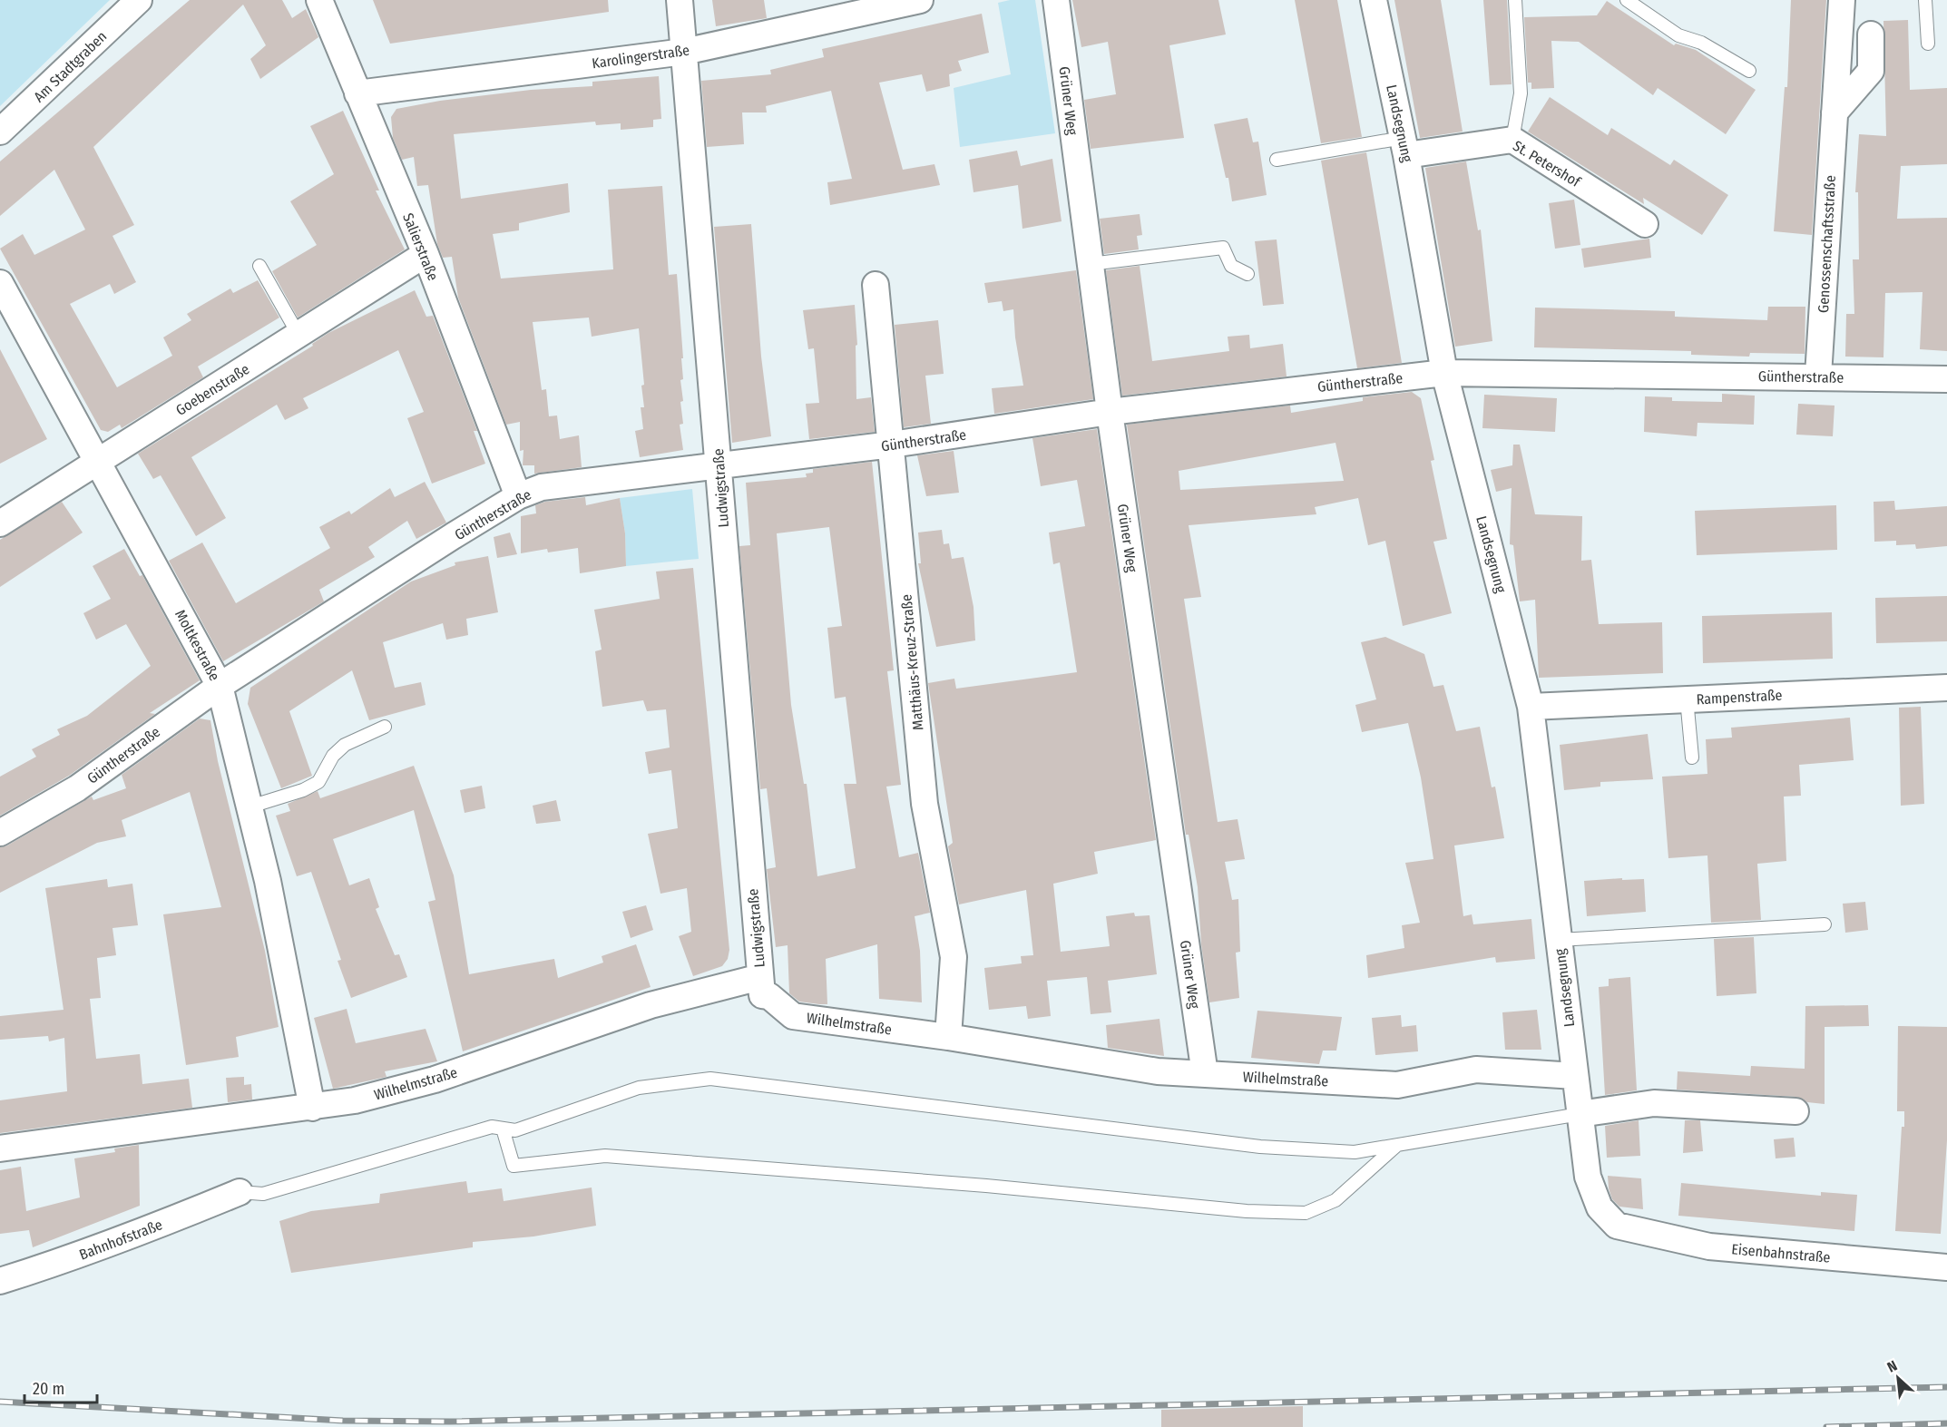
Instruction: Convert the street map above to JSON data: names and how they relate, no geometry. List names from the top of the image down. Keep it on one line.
{"streets":{"street":["Karolingerstraße","Am Stadtgraben","Grüner Weg","Landsegnung","St. Petershof","Genossenschaftsstraße","Salierstraße","Güntherstraße","Goebenstraße","Ludwigstraße","Moltkestraße","Matthäus-Kreuz-Straße","Rampenstraße","Wilhelmstraße","Bahnhofstraße","Eisenbahnstraße"]},"crossings":[["Karolingerstraße","Salierstraße"],["Karolingerstraße","Ludwigstraße"],["Grüner Weg","Güntherstraße"],["Grüner Weg","Wilhelmstraße"],["Landsegnung","St. Petershof"],["Landsegnung","Güntherstraße"],["Landsegnung","Rampenstraße"],["Landsegnung","Wilhelmstraße"],["Landsegnung","Eisenbahnstraße"],["Genossenschaftsstraße","Güntherstraße"],["Salierstraße","Güntherstraße"],["Salierstraße","Goebenstraße"],["Güntherstraße","Ludwigstraße"],["Güntherstraße","Moltkestraße"],["Güntherstraße","Matthäus-Kreuz-Straße"],["Goebenstraße","Moltkestraße"],["Ludwigstraße","Wilhelmstraße"],["Moltkestraße","Wilhelmstraße"],["Matthäus-Kreuz-Straße","Wilhelmstraße"]],"scale_bar":"20 m","north":"top left"}
